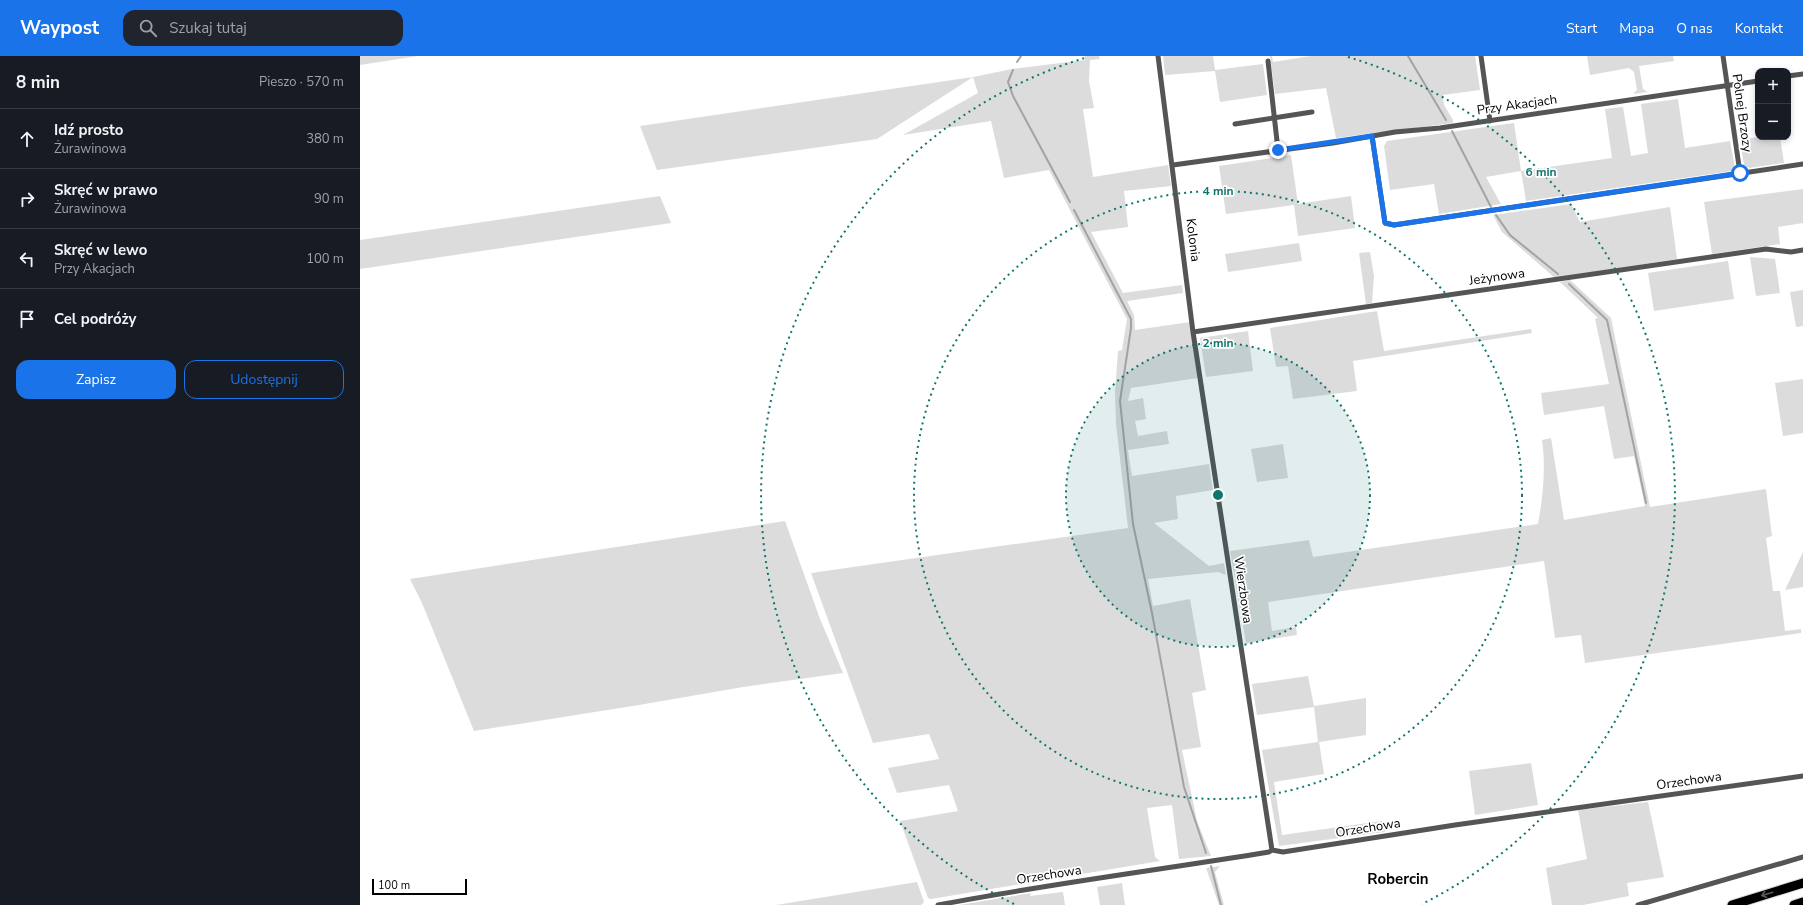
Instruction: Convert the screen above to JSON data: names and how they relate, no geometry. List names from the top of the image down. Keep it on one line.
{"streets":{"street":["Przy Akacjach","Polnej Brzozy","Kolonia","Jeżynowa","Wierzbowa","Orzechowa"]},"crossings":[["Przy Akacjach","Polnej Brzozy"],["Przy Akacjach","Kolonia"],["Kolonia","Jeżynowa"],["Kolonia","Wierzbowa"],["Jeżynowa","Wierzbowa"],["Wierzbowa","Orzechowa"]],"districts":["Robercin"],"scale_bar":"100 m","page":{"header":"Waypost","search":"Szukaj tutaj","nav":["Start","Mapa","O nas","Kontakt"],"heading":["8 min","Pieszo · 570 m"],"map_buttons":["+","−"],"list":[["Idź prosto","Żurawinowa","380 m"],["Skręć w prawo","Żurawinowa","90 m"],["Skręć w lewo","Przy Akacjach","100 m"],"Cel podróży"],"buttons":["Zapisz","Udostępnij"],"scale":"100 m"},"rings":["6 min","4 min","2 min"]}
